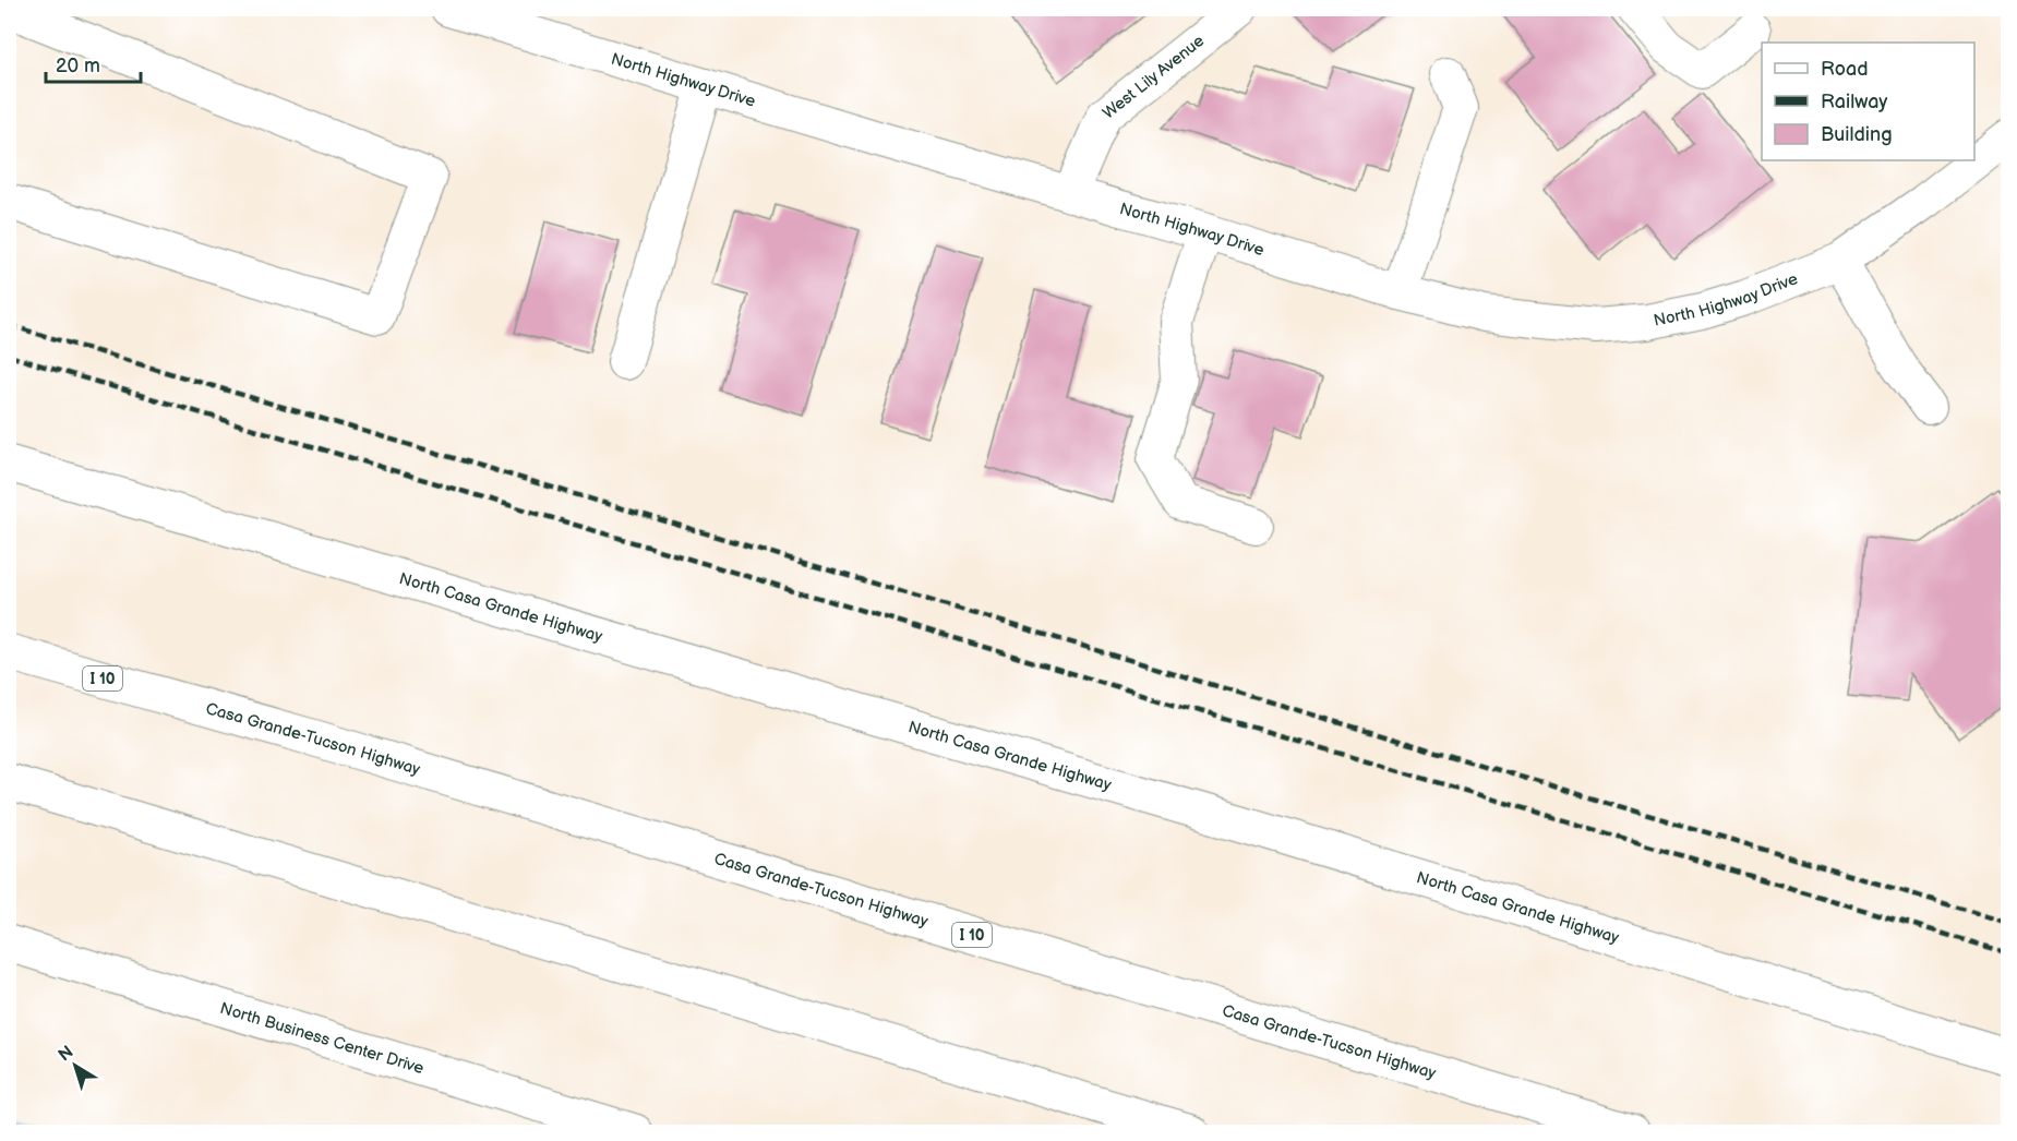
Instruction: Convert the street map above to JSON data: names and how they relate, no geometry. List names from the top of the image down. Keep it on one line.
{"streets":{"main road":["North Casa Grande Highway","I 10","Casa Grande-Tucson Highway","North Business Center Drive"],"street":["West Lily Avenue","North Highway Drive"]},"crossings":[["West Lily Avenue","North Highway Drive"]],"legend":["Road","Railway","Building"],"scale_bar":"20 m","north":"top left"}
